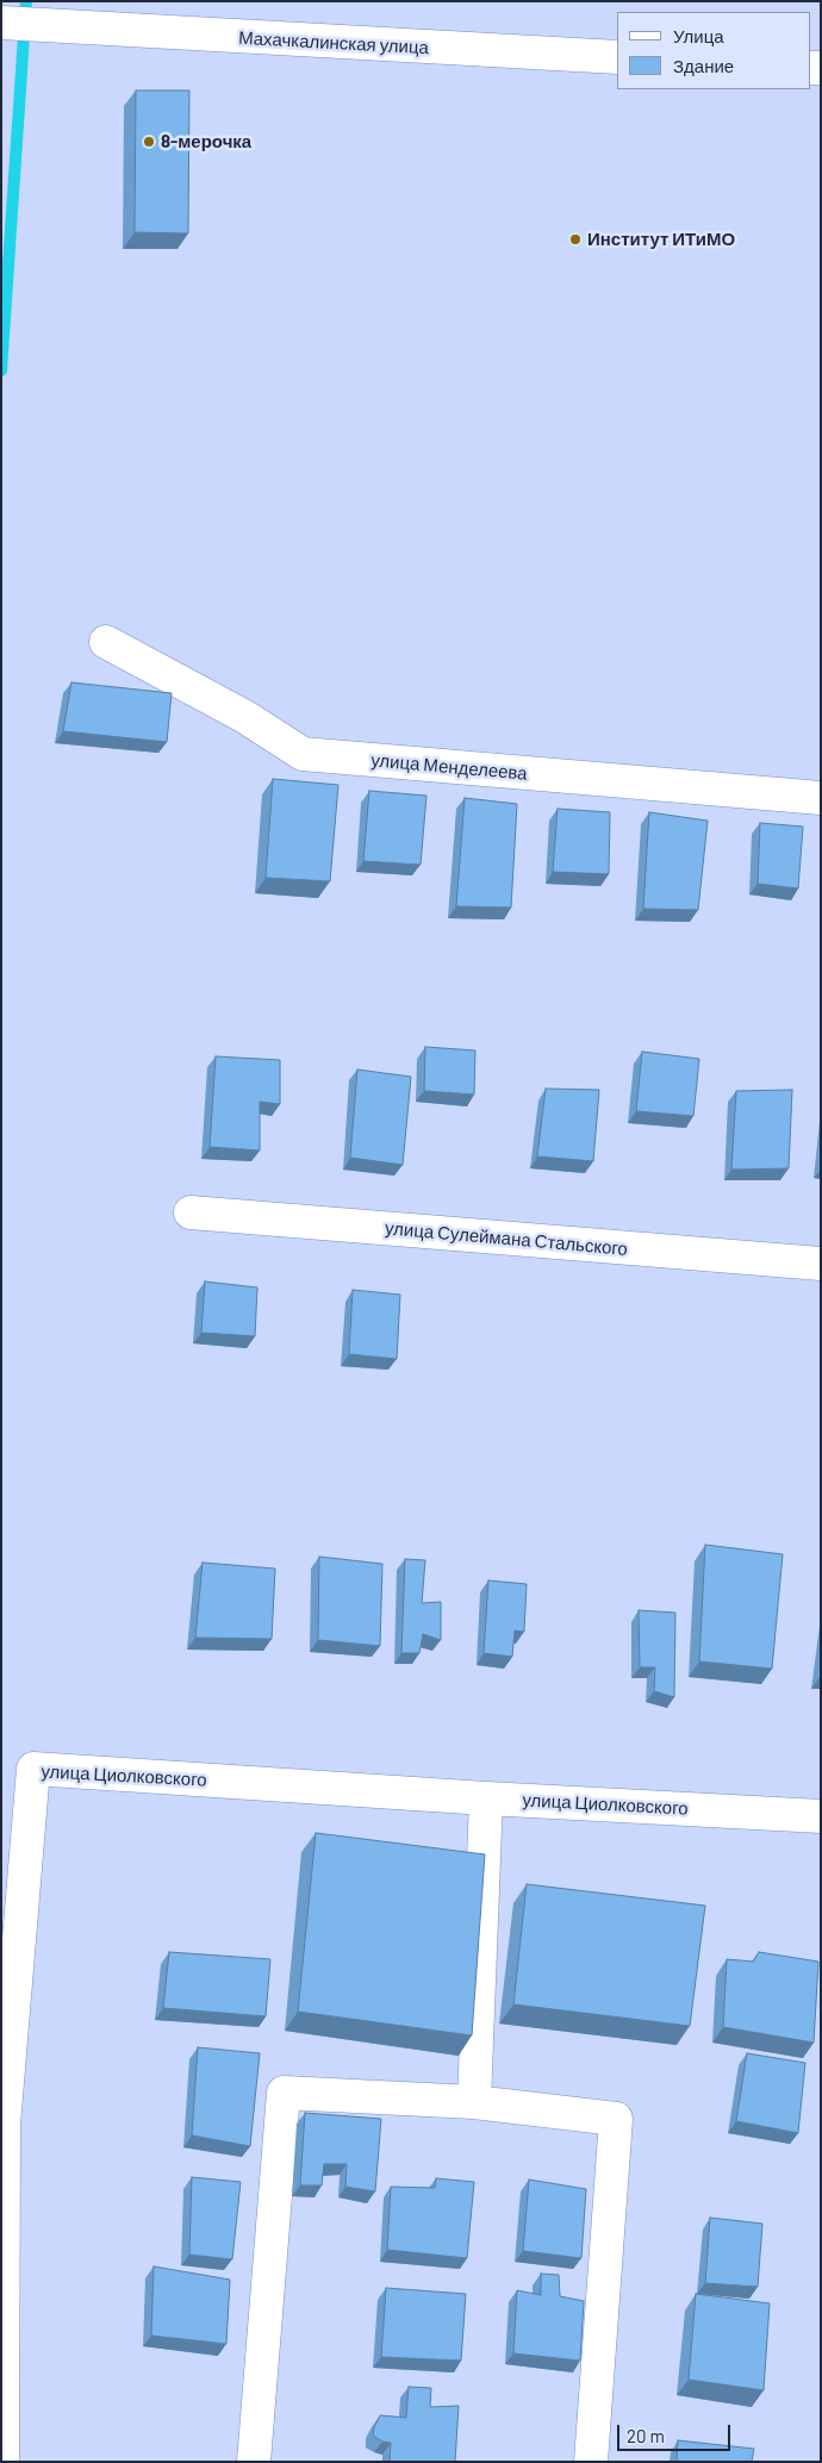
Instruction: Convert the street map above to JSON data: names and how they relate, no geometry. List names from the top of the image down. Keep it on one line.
{"streets":{"street":["Махачкалинская улица","улица Менделеева","улица Сулеймана Стальского","улица Циолковского"]},"places":["8-мерочка","Институт ИТиМО"],"legend":["Улица","Здание"],"scale_bar":"20 m"}
